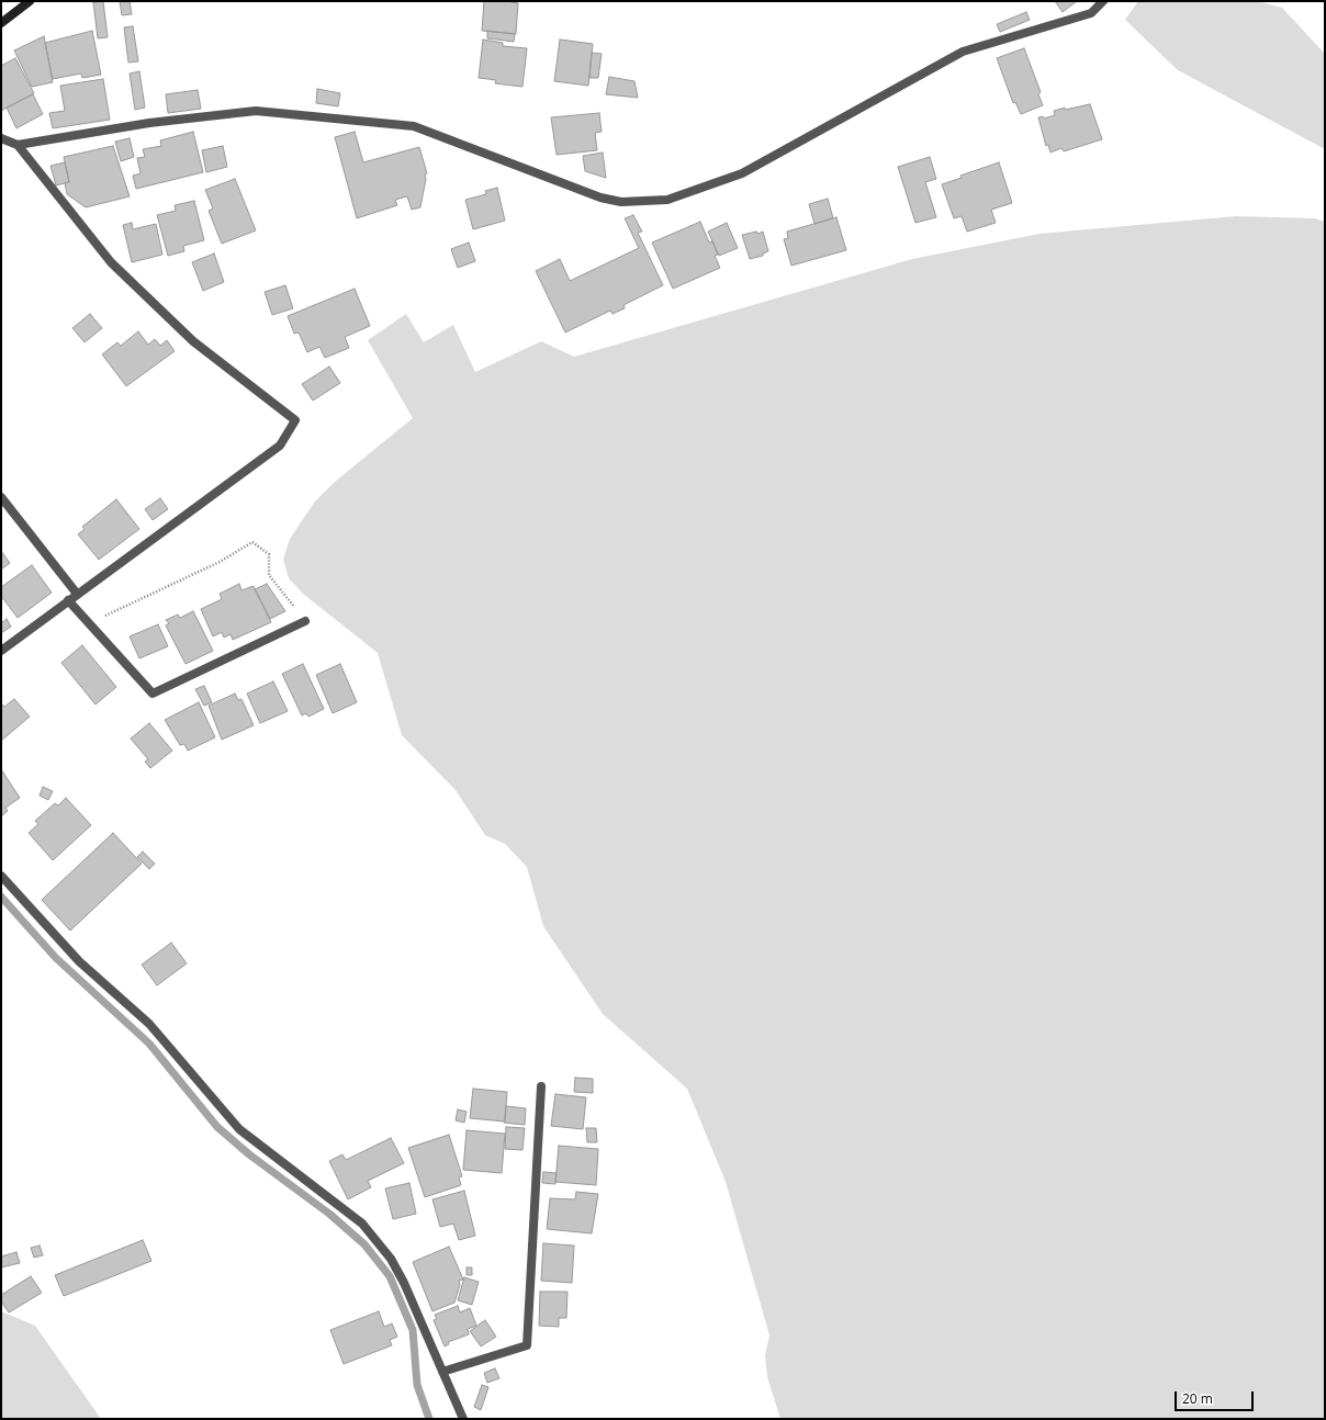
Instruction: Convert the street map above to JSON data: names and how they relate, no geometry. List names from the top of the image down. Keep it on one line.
{"scale_bar":"20 m"}
